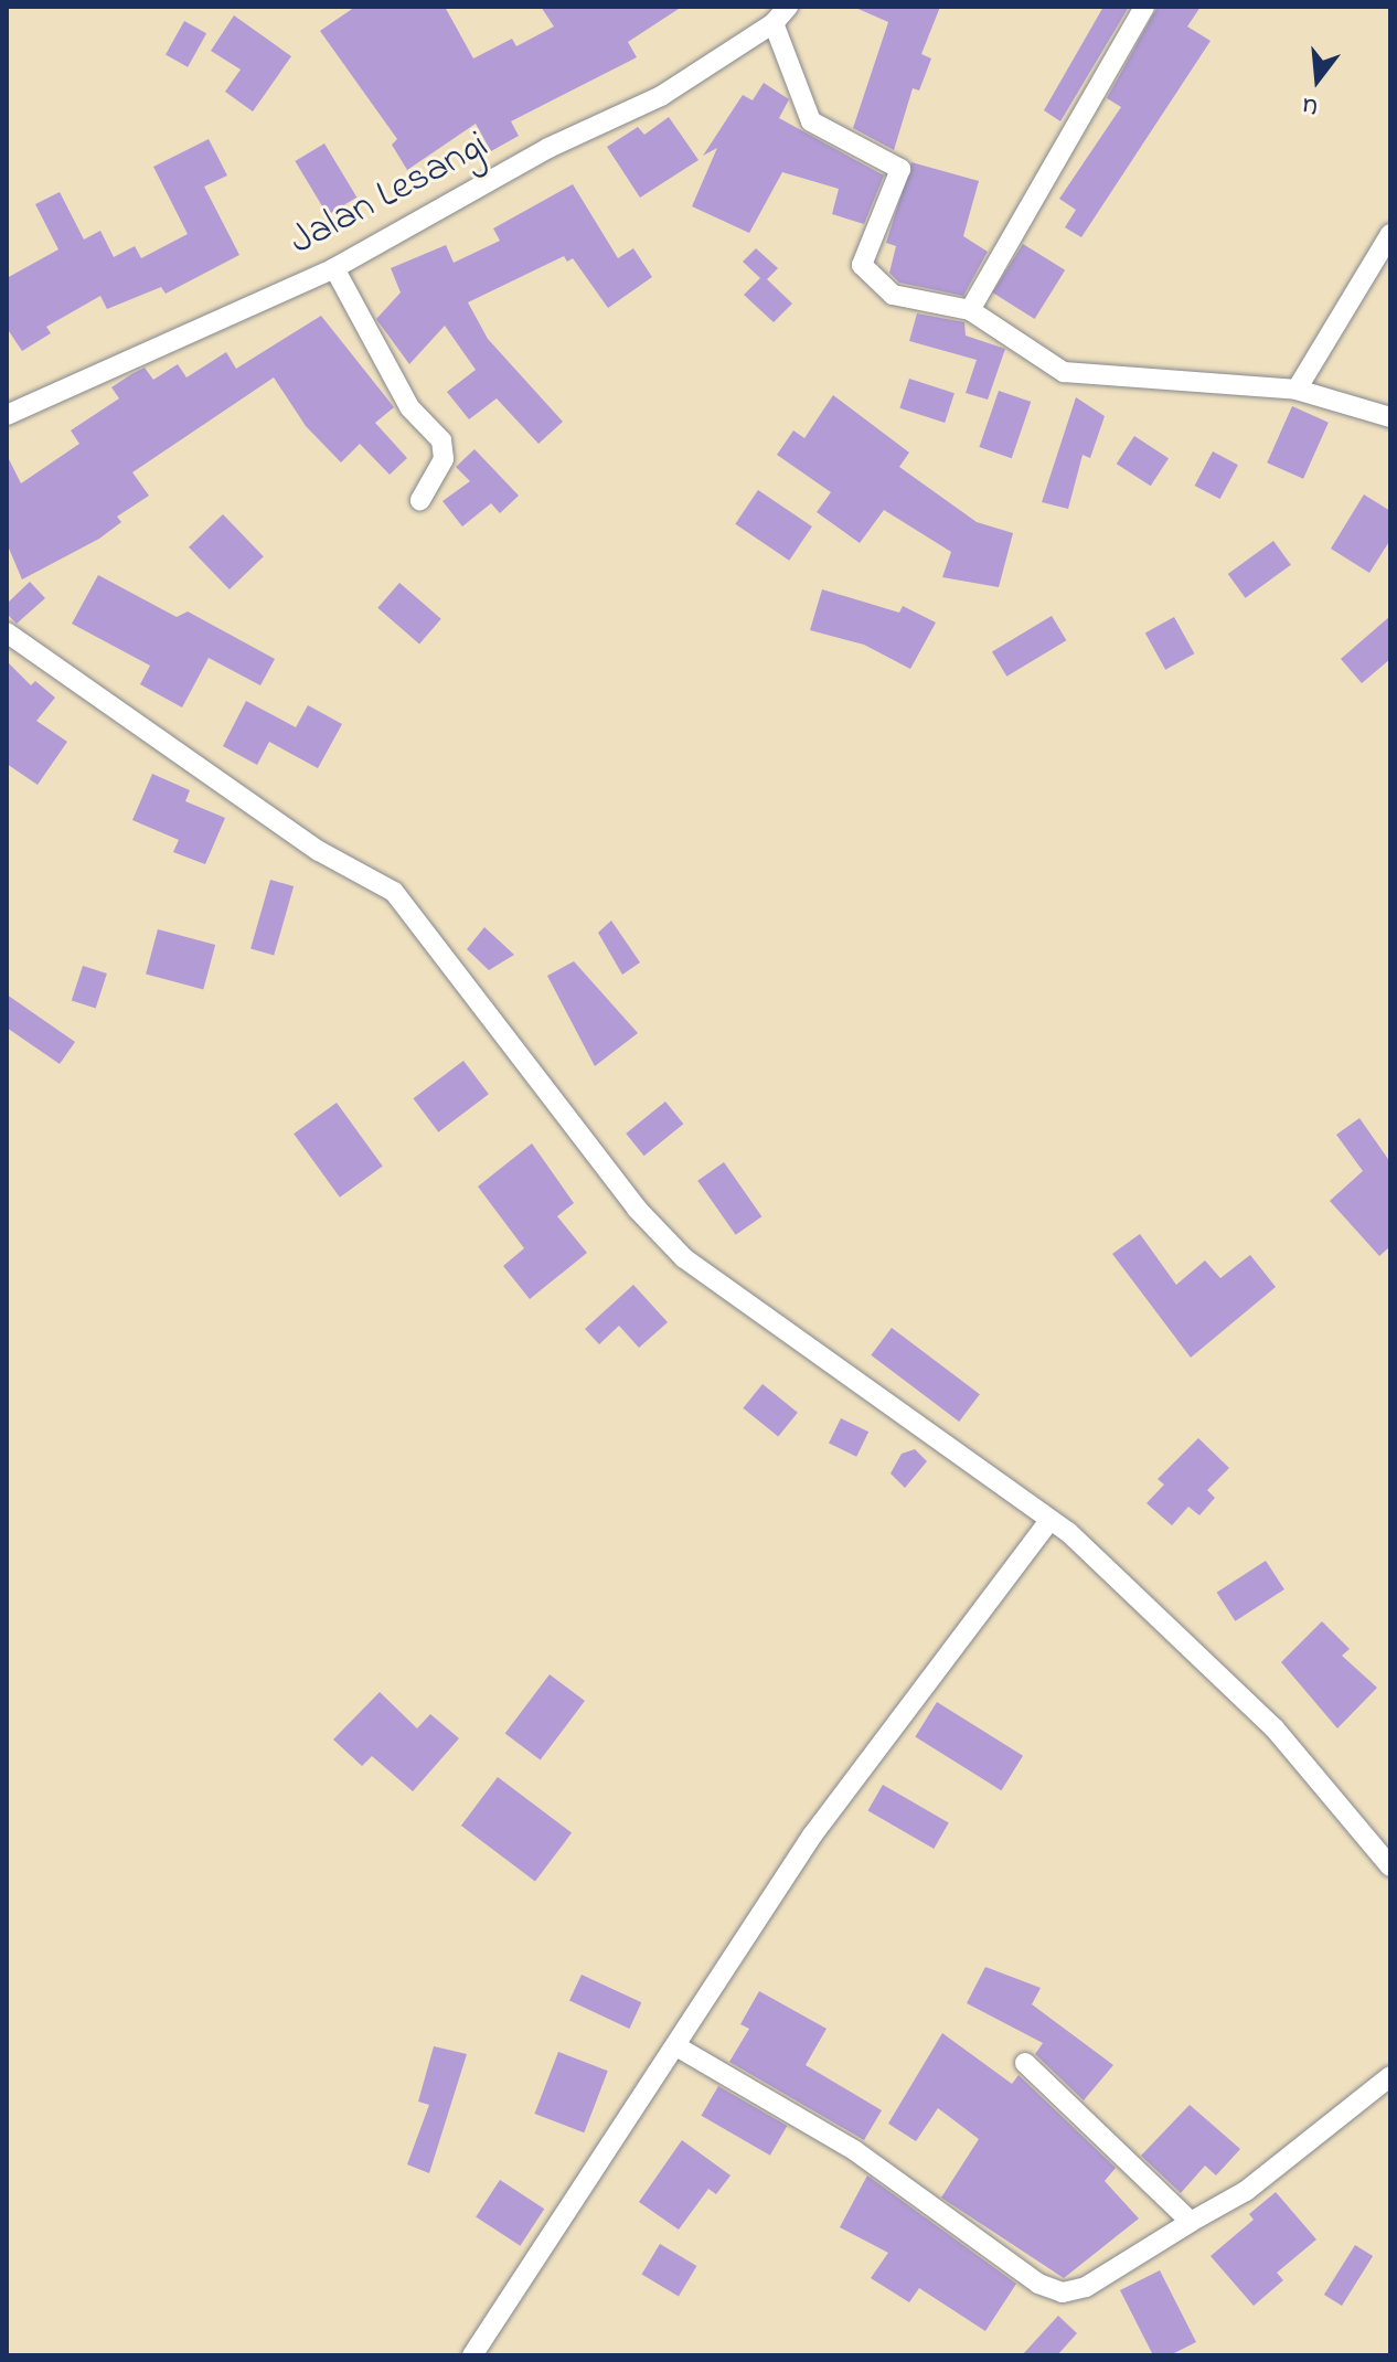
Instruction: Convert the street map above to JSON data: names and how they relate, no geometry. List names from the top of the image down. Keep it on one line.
{"streets":{"street":["Jalan Lesangi"]},"north":"bottom"}
